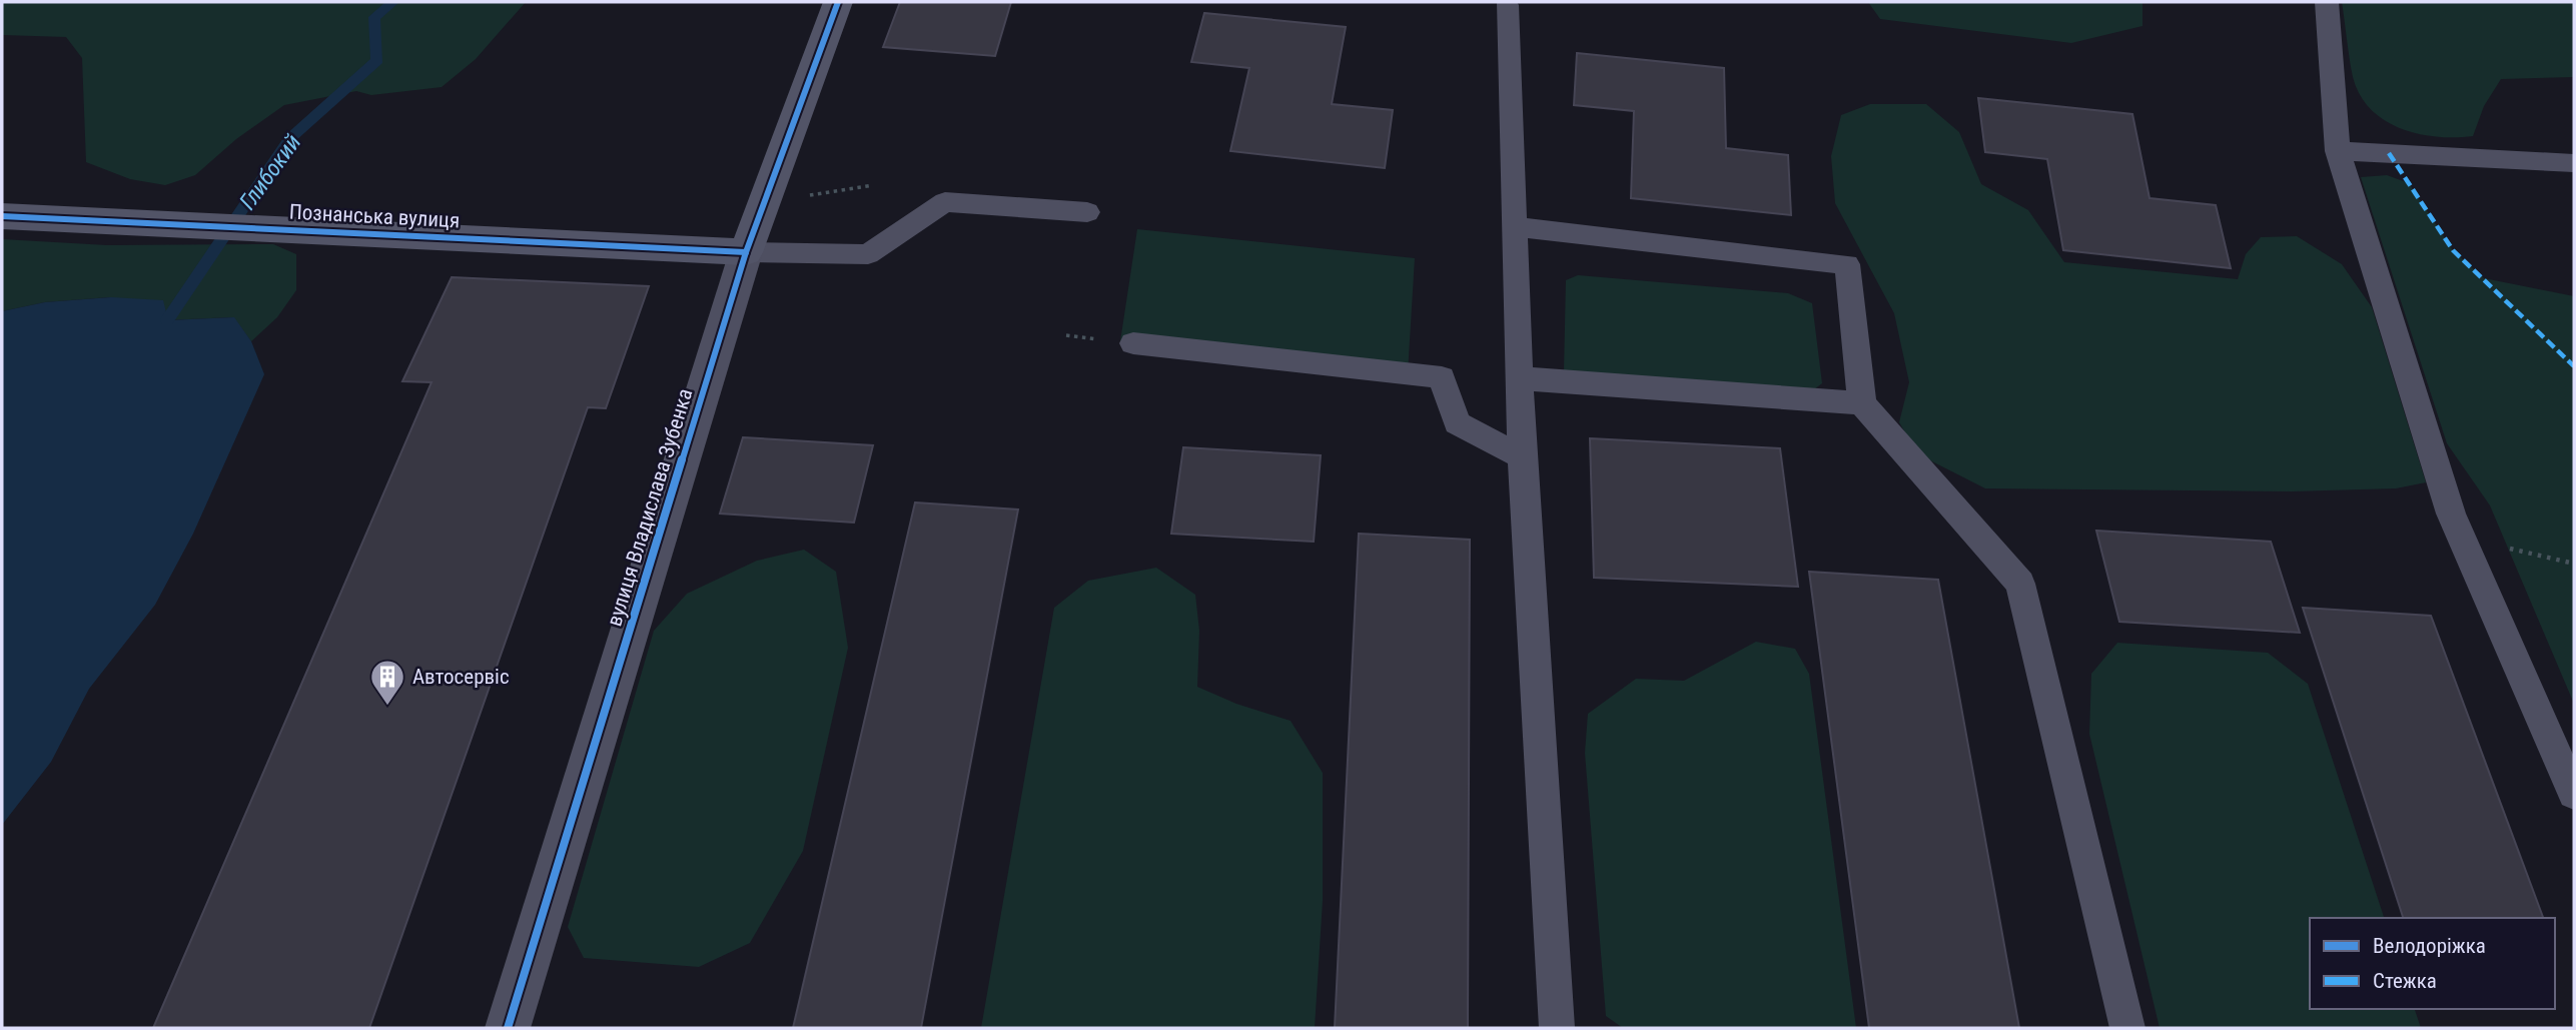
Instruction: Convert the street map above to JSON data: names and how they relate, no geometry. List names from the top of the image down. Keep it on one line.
{"streets":{"street":["Познанська вулиця","вулиця Владислава Зубенка"]},"crossings":[["Познанська вулиця","вулиця Владислава Зубенка"]],"water":["Глибокий"],"places":{"building":["Автосервіс"]},"legend":["Велодоріжка","Стежка"]}
